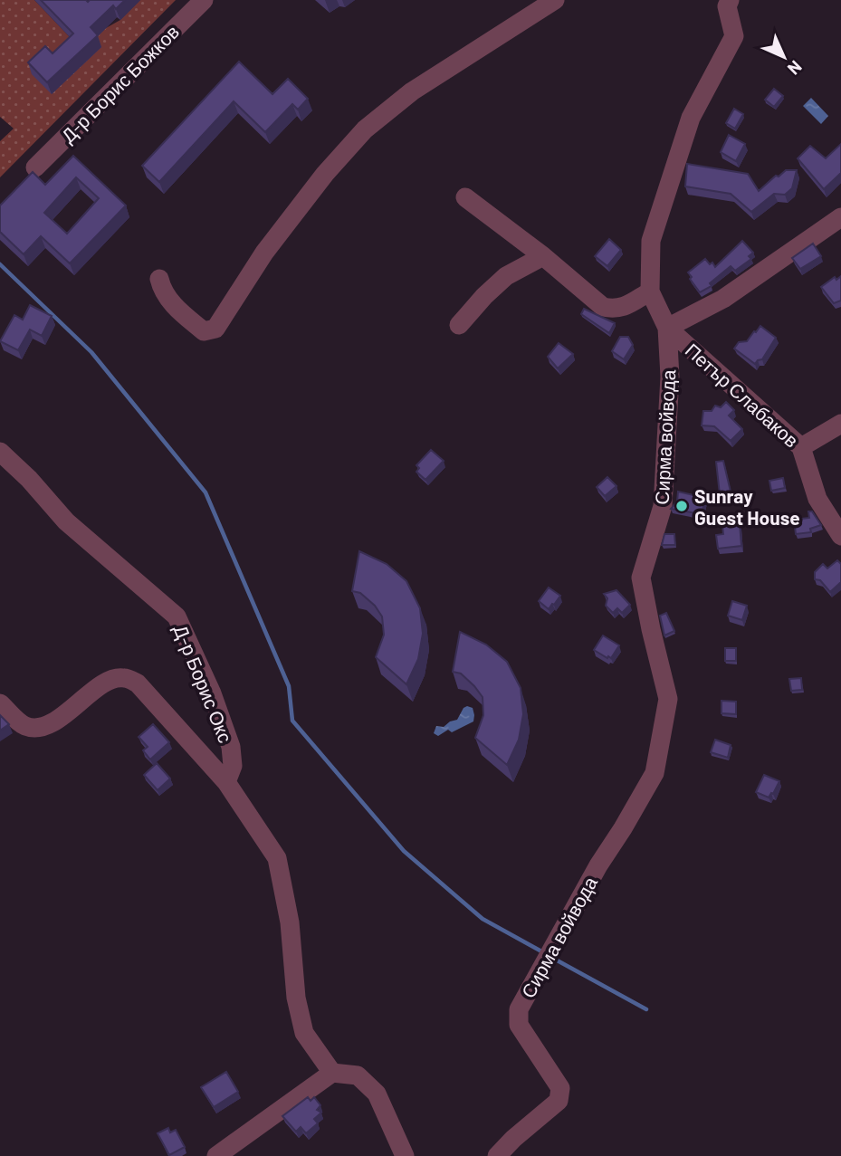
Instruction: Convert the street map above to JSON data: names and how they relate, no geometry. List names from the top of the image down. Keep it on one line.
{"streets":{"street":["Д-р Борис Божков","Петър Слабаков","Сирма войвода","Д-р Борис Окс"]},"crossings":[["Петър Слабаков","Сирма войвода"]],"places":["Sunray Guest House"],"north":"bottom right"}
